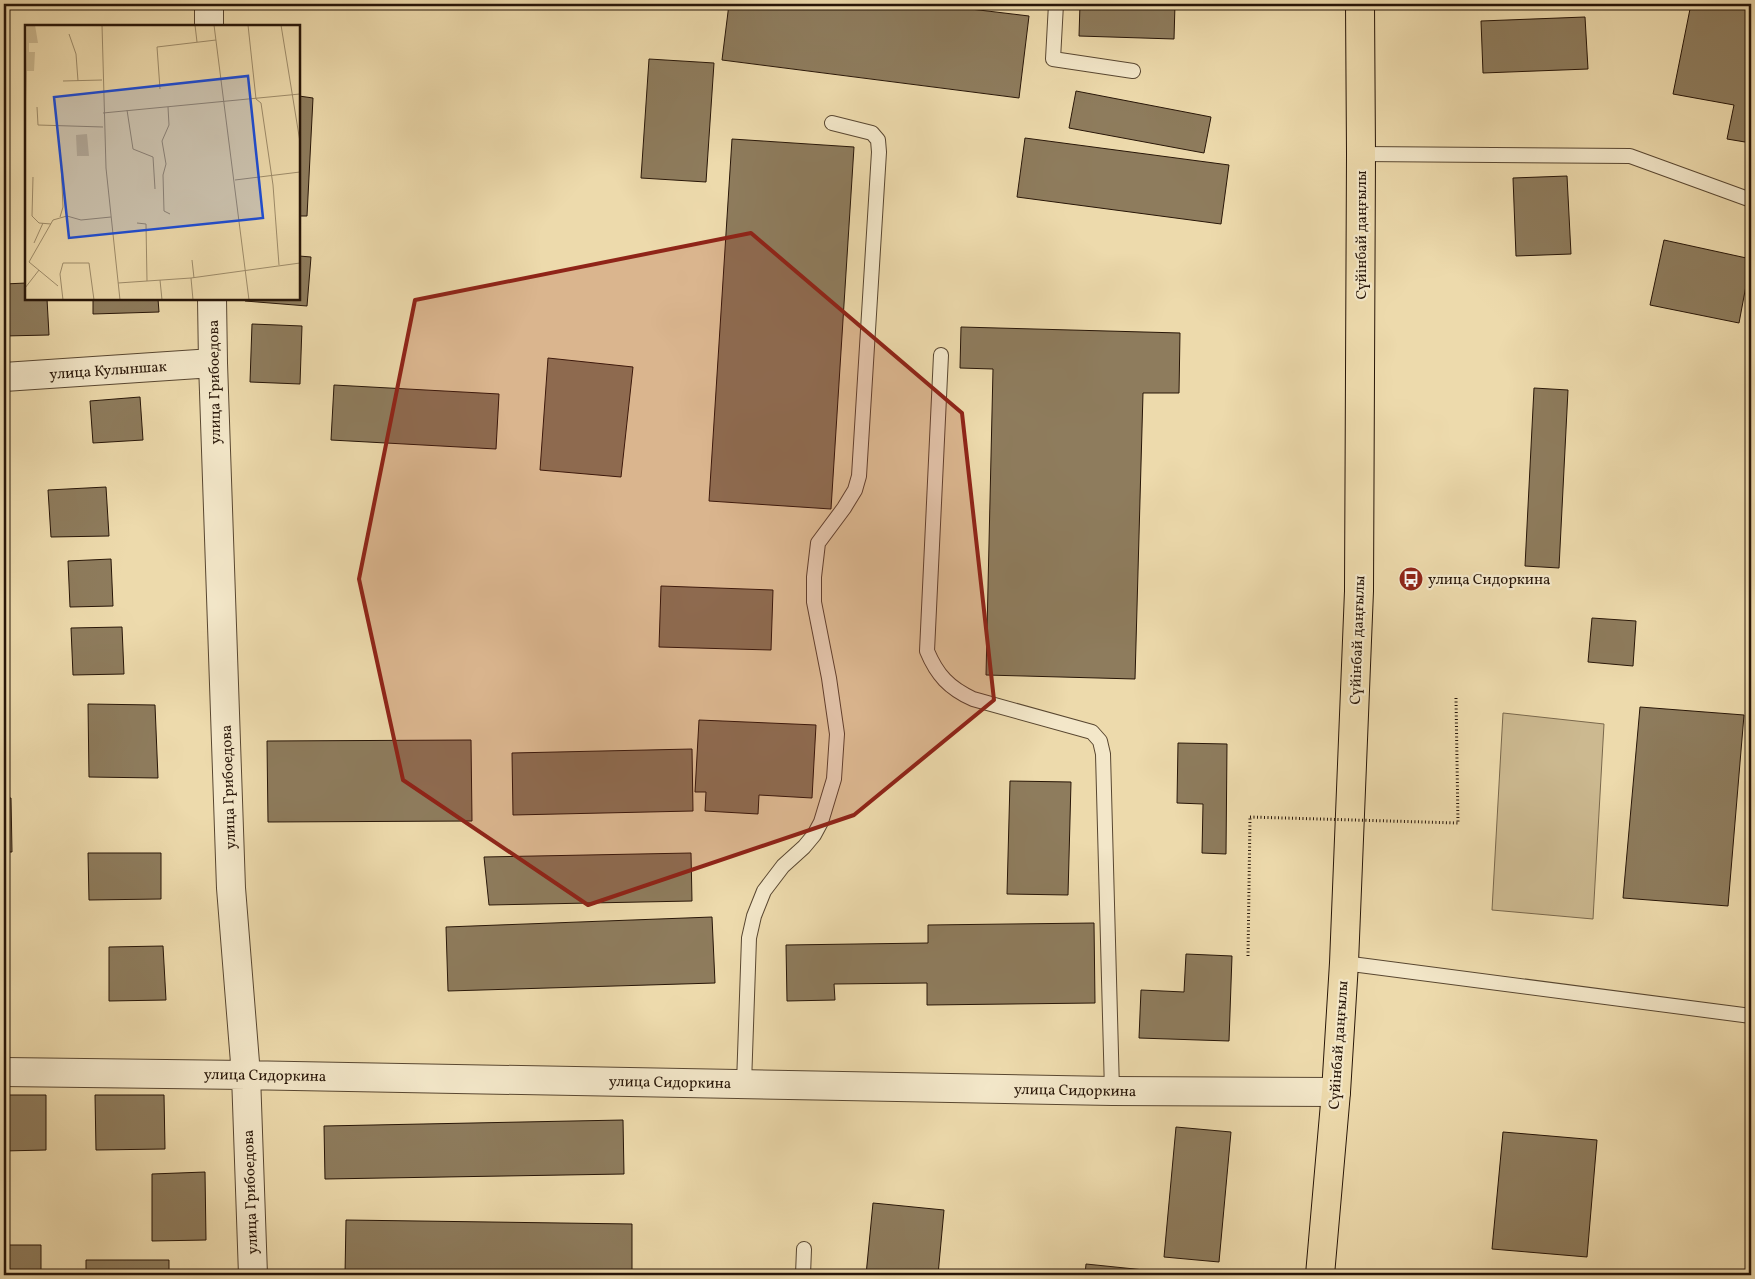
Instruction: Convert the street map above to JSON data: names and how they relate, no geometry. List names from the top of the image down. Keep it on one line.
{"streets":{"main road":["Сүйінбай даңғылы"],"street":["улица Кулыншак","улица Грибоедова","улица Сидоркина"]},"crossings":[["Сүйінбай даңғылы","улица Сидоркина"],["улица Кулыншак","улица Грибоедова"],["улица Грибоедова","улица Сидоркина"]],"places":{"bus stop":["улица Сидоркина"]}}
